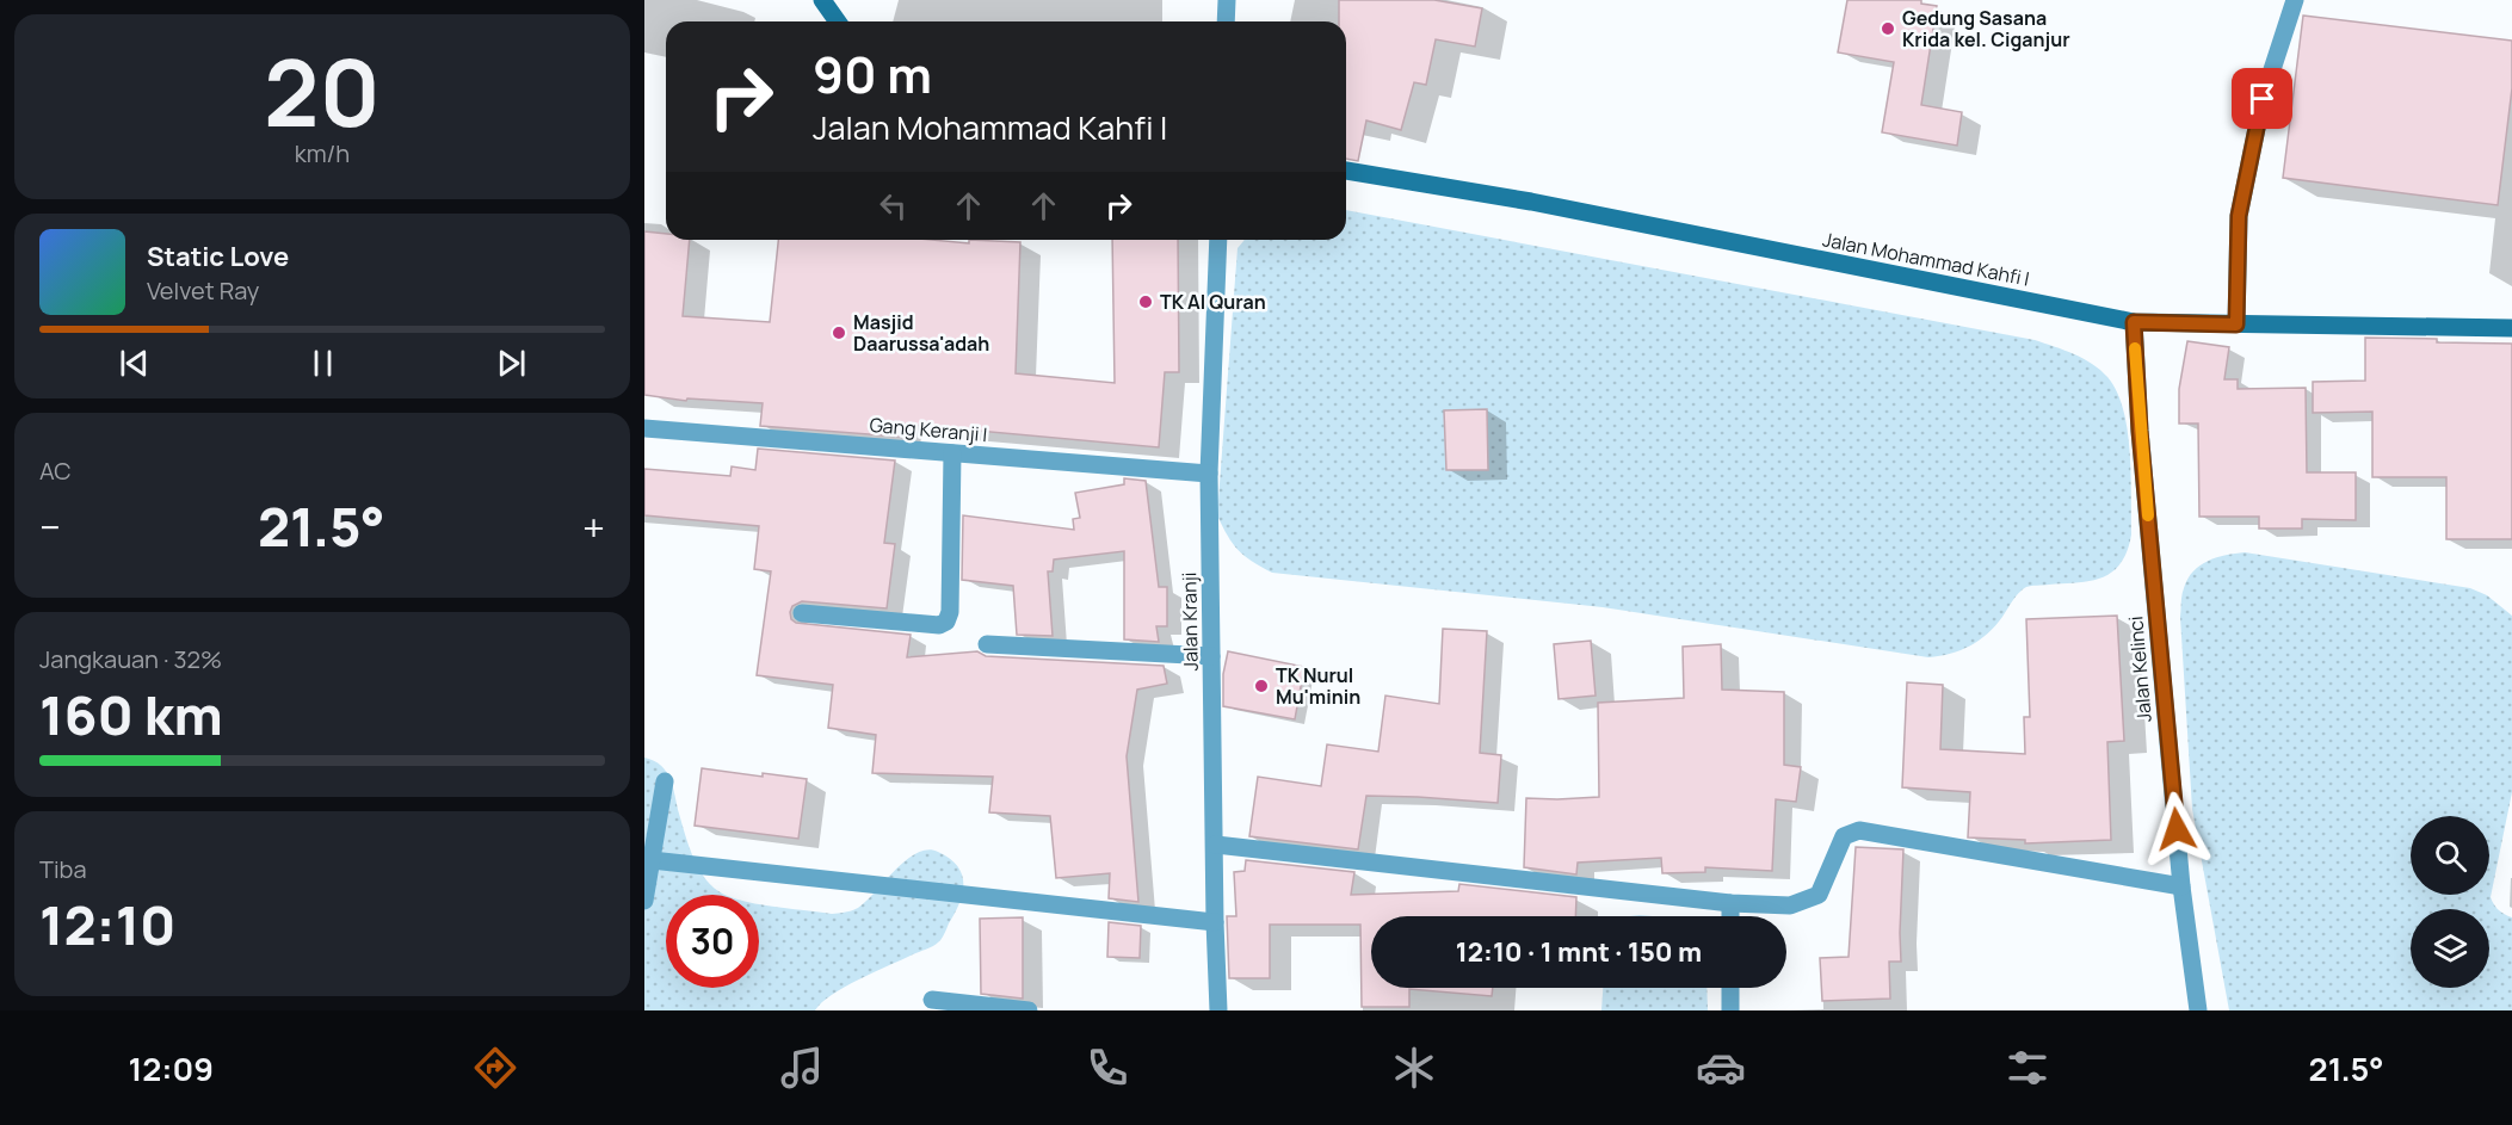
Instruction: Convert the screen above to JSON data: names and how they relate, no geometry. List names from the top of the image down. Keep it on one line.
{"streets":{"main road":["Jalan Mohammad Kahfi I"],"street":["Gang Keranji I","Jalan Kranji","Jalan Kelinci"]},"crossings":[["Jalan Mohammad Kahfi I","Jalan Kelinci"],["Gang Keranji I","Jalan Kranji"]],"places":["Gedung Sasana Krida kel. Ciganjur","TK Al Quran","Masjid Daarussa'adah","TK Nurul Mu'minin"],"page":{"tile":[["20","km/h"],"AC",["Jangkauan · 32%","160 km"],["Tiba","12:10"]],"turn":["90 m","Jalan Mohammad Kahfi I"],"song":["Static Love","Velvet Ray"],"heat":["−","21.5°","+"],"limit":"30","trip":"12:10 · 1 mnt · 150 m","tabs":["12:09","21.5°"]}}
